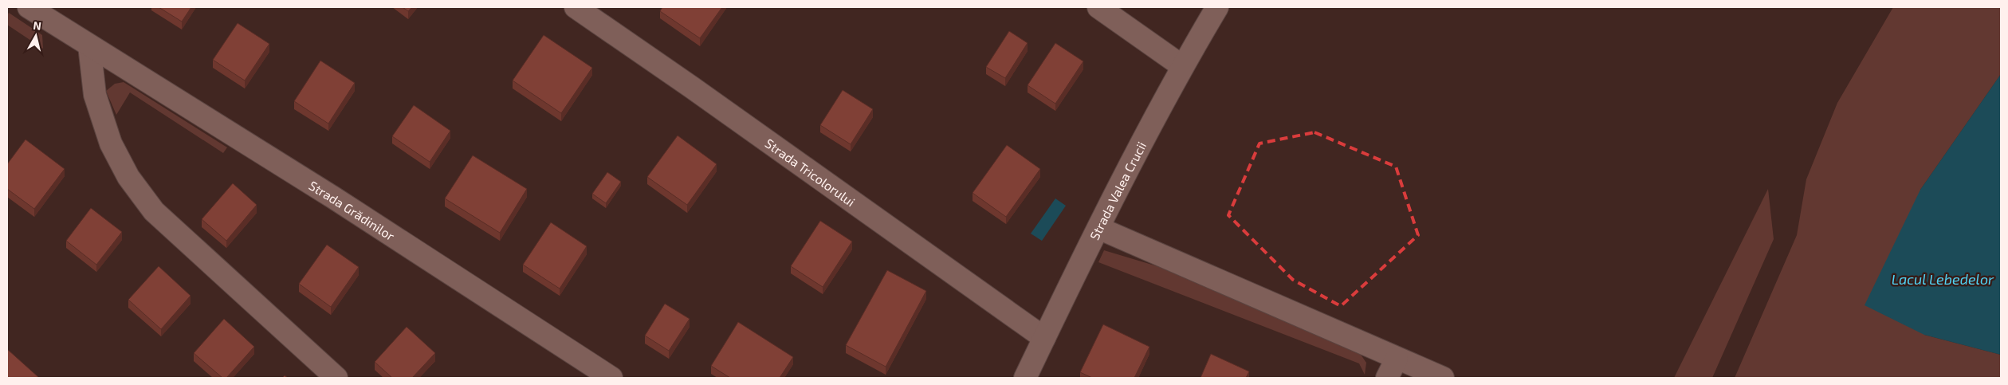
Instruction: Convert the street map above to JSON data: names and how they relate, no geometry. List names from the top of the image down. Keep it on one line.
{"streets":{"street":["Strada Tricolorului","Strada Valea Crucii","Strada Grădinilor"]},"crossings":[["Strada Tricolorului","Strada Valea Crucii"]],"water":["Lacul Lebedelor"],"north":"top"}
